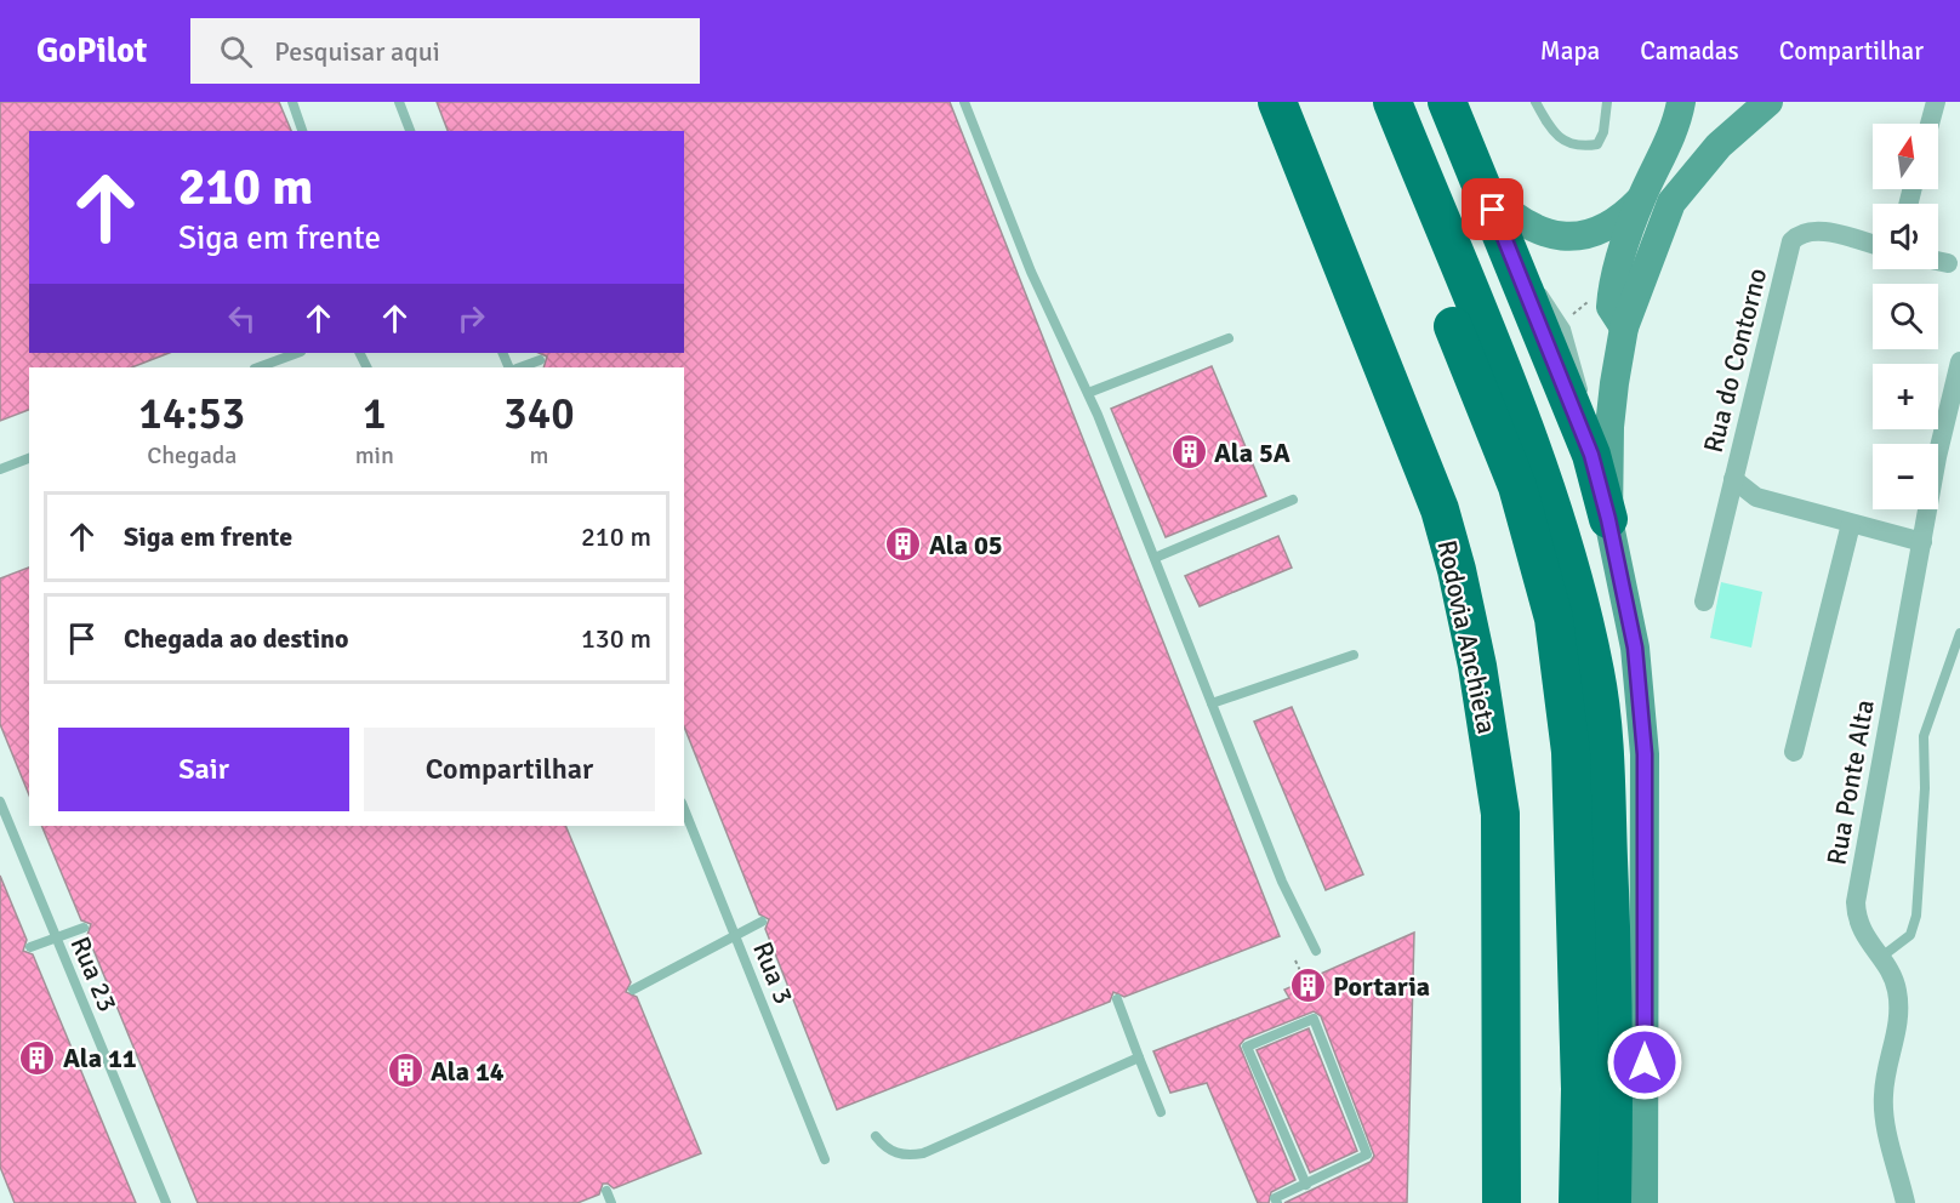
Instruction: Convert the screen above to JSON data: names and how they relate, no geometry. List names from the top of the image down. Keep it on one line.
{"streets":{"highway":["Rodovia Anchieta"],"street":["Rua do Contorno","Rua Ponte Alta"],"lane":["Rua 3","Rua 23"]},"crossings":[["Rua do Contorno","Rua Ponte Alta"]],"places":{"building":["Ala 5A","Ala 05","Portaria","Ala 11","Ala 14"]},"north":"top","page":{"header":"GoPilot","search":"Pesquisar aqui","nav":["Mapa","Camadas","Compartilhar"],"map_buttons":["+","−"],"turn":["210 m","Siga em frente"],"eta":["14:53","Chegada","1","min","340","m"],"list":[{"name":"Siga em frente","value":"210 m"},{"name":"Chegada ao destino","value":"130 m"}],"buttons":["Sair","Compartilhar"]}}
